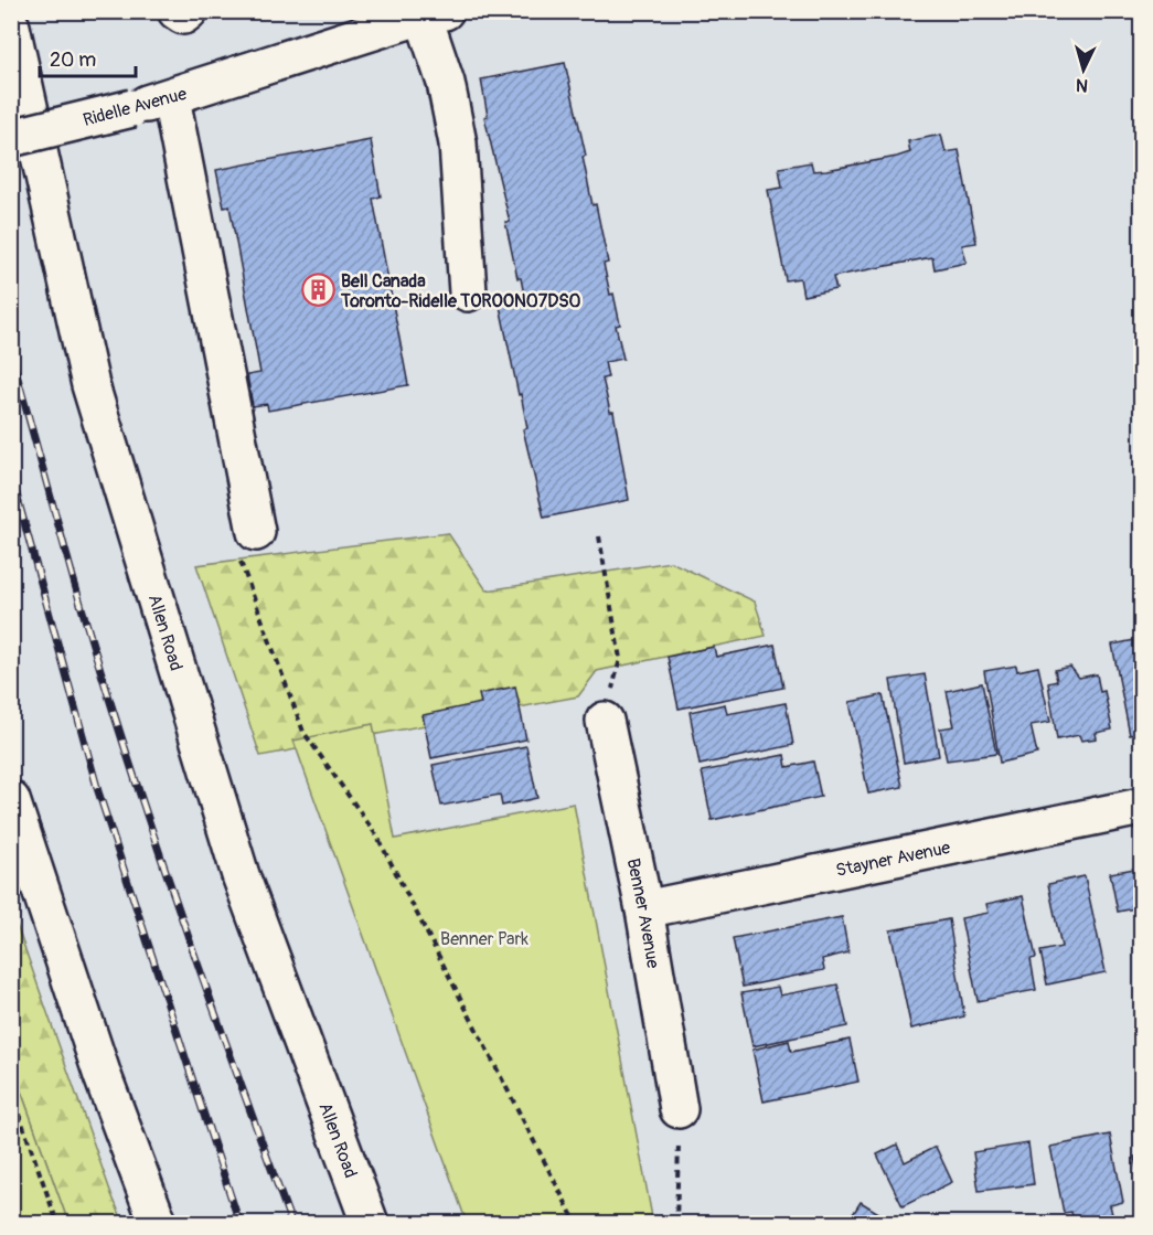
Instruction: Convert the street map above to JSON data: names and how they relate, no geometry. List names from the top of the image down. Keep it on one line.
{"streets":{"main road":["Ridelle Avenue","Allen Road","Stayner Avenue","Benner Avenue"]},"crossings":[["Stayner Avenue","Benner Avenue"]],"parks":["Benner Park"],"places":{"building":["Bell Canada Toronto-Ridelle TOROON07DS0"]},"scale_bar":"20 m","north":"bottom"}
